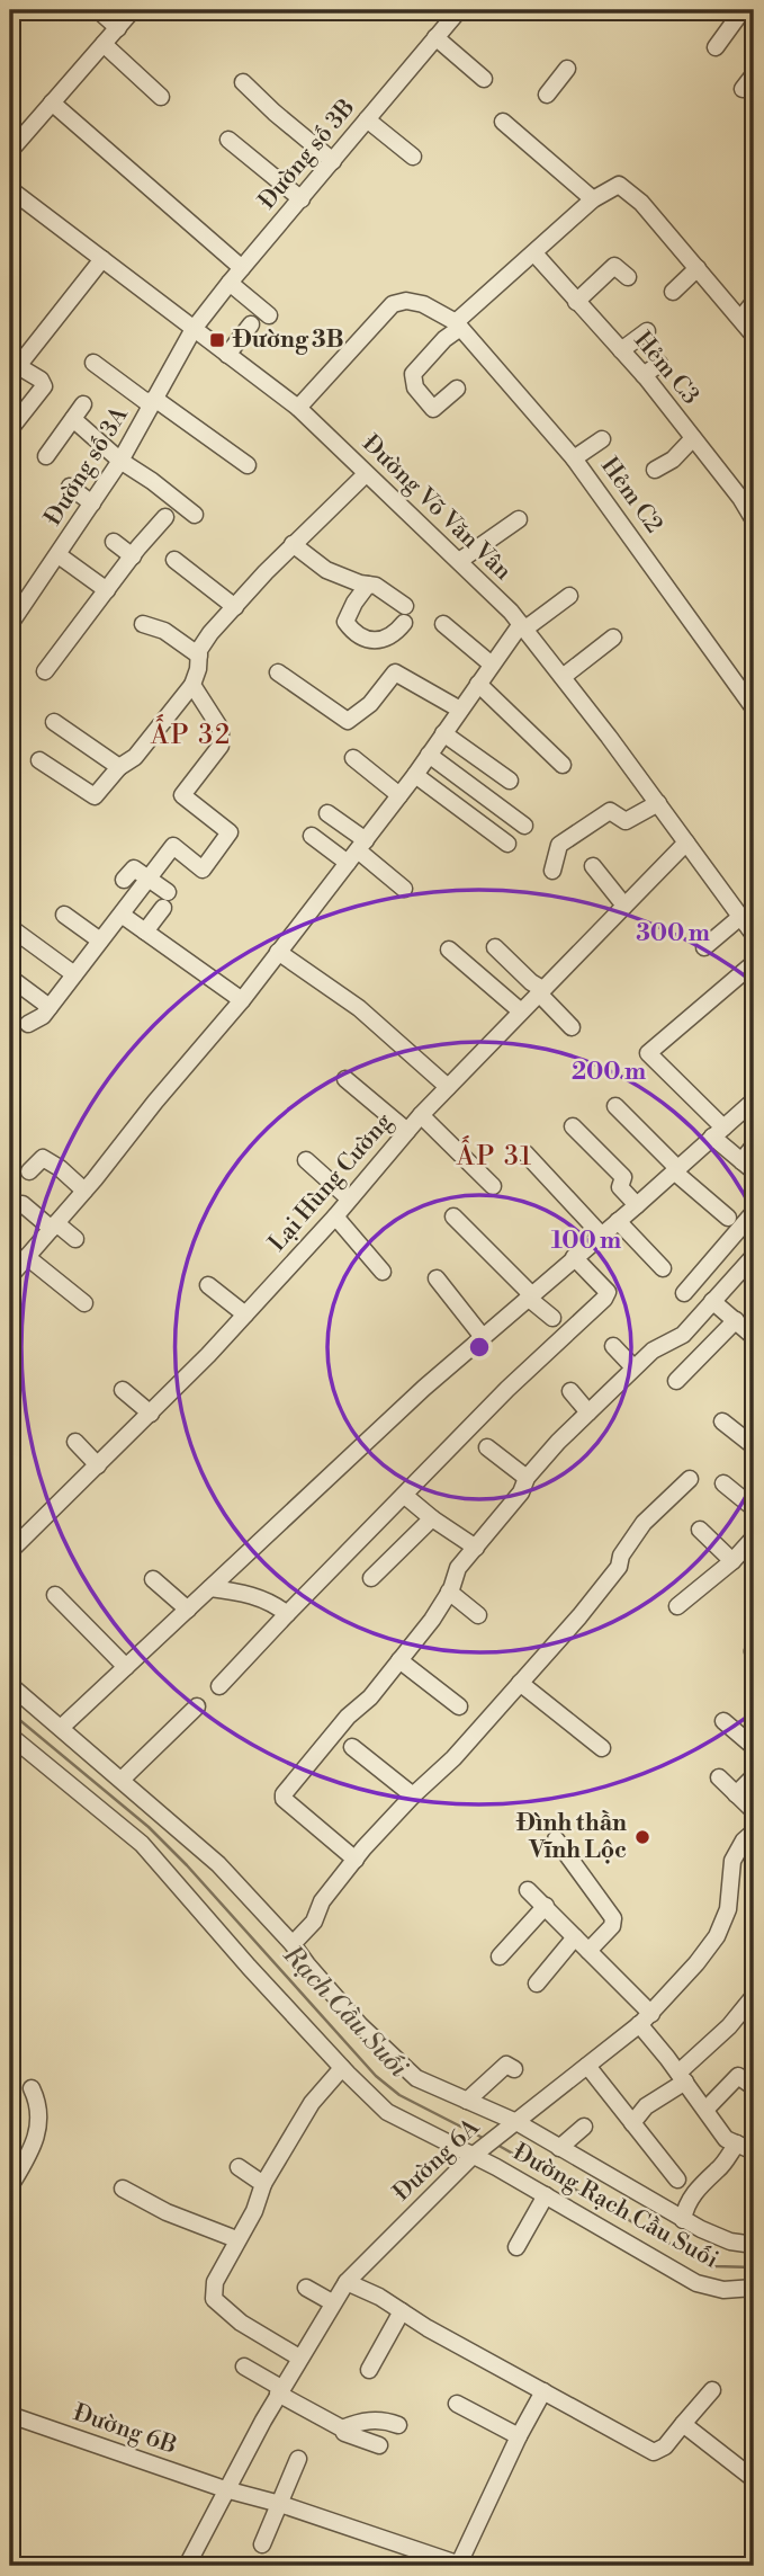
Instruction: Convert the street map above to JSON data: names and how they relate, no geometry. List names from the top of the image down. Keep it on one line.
{"streets":{"street":["Đường số 3B","Hẻm C3","Đường số 3A","Hẻm C2","Đường Võ Văn Vân","Lại Hùng Cường","Đường 6A","Đường Rạch Cầu Suối","Đường 6B"]},"crossings":[["Đường số 3B","Đường số 3A"],["Đường số 3B","Đường Võ Văn Vân"],["Đường số 3A","Đường Võ Văn Vân"],["Đường Võ Văn Vân","Lại Hùng Cường"],["Đường 6A","Đường Rạch Cầu Suối"],["Đường 6A","Đường 6B"]],"districts":["ẤP 32","ẤP 31"],"water":["Rạch Cầu Suối"],"places":{"transit":["Đường 3B"],"other":["Đình thần Vĩnh Lộc"]},"rings":["300 m","200 m","100 m"]}
